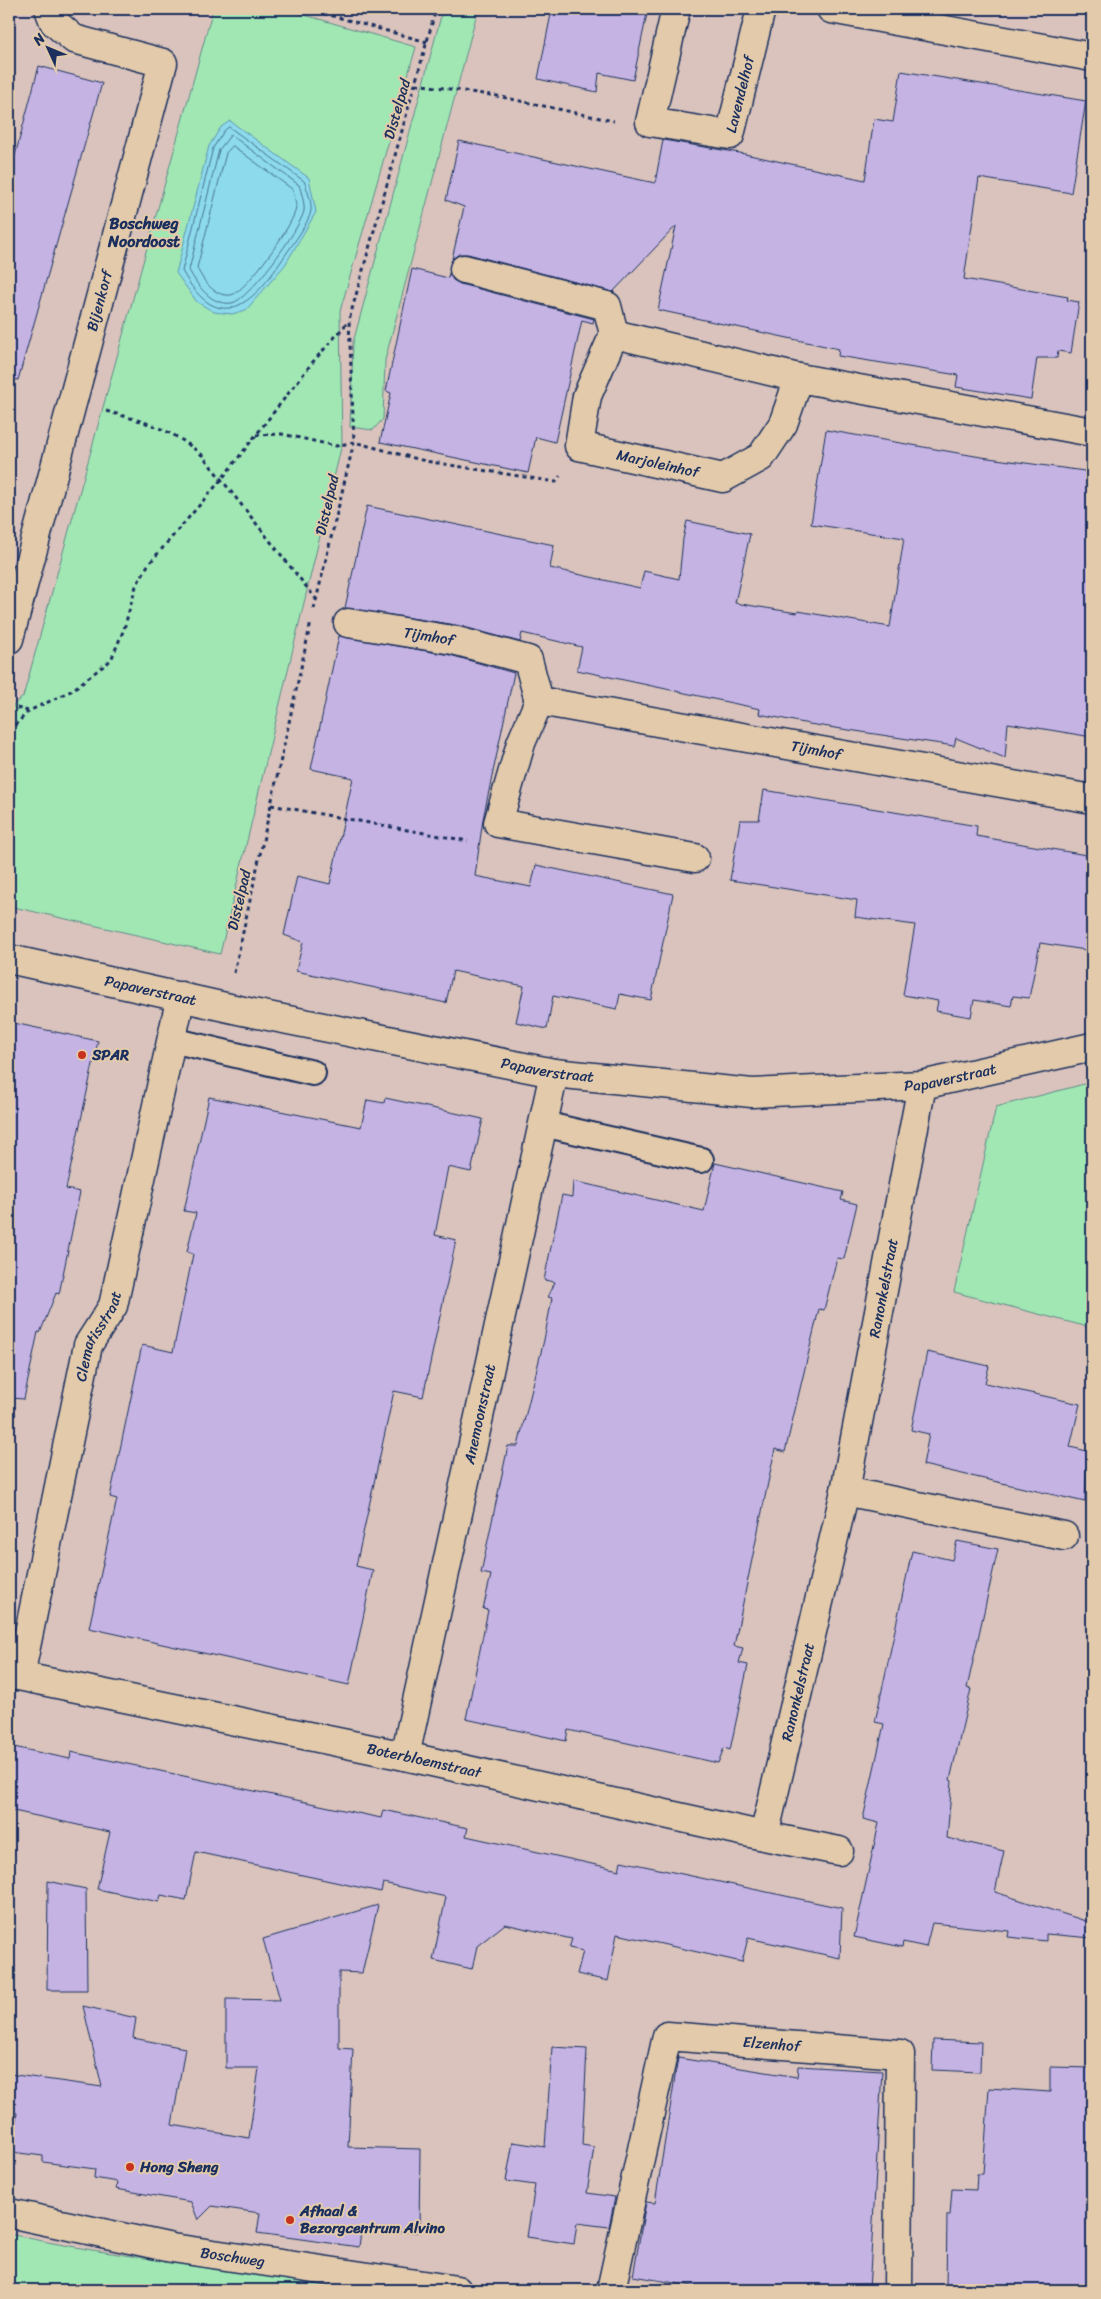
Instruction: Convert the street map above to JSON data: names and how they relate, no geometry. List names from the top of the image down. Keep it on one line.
{"streets":{"street":["Lavendelhof","Bijenkorf","Marjoleinhof","Tijmhof","Papaverstraat","Ranonkelstraat","Clematisstraat","Anemoonstraat","Boterbloemstraat","Elzenhof","Boschweg"],"path":["Distelpad"]},"crossings":[["Distelpad","Papaverstraat"],["Papaverstraat","Ranonkelstraat"],["Papaverstraat","Clematisstraat"],["Papaverstraat","Anemoonstraat"],["Ranonkelstraat","Boterbloemstraat"],["Clematisstraat","Boterbloemstraat"],["Anemoonstraat","Boterbloemstraat"]],"districts":["Boschweg Noordoost"],"places":["SPAR","Hong Sheng","Afhaal & Bezorgcentrum Alvino"],"north":"top left"}
